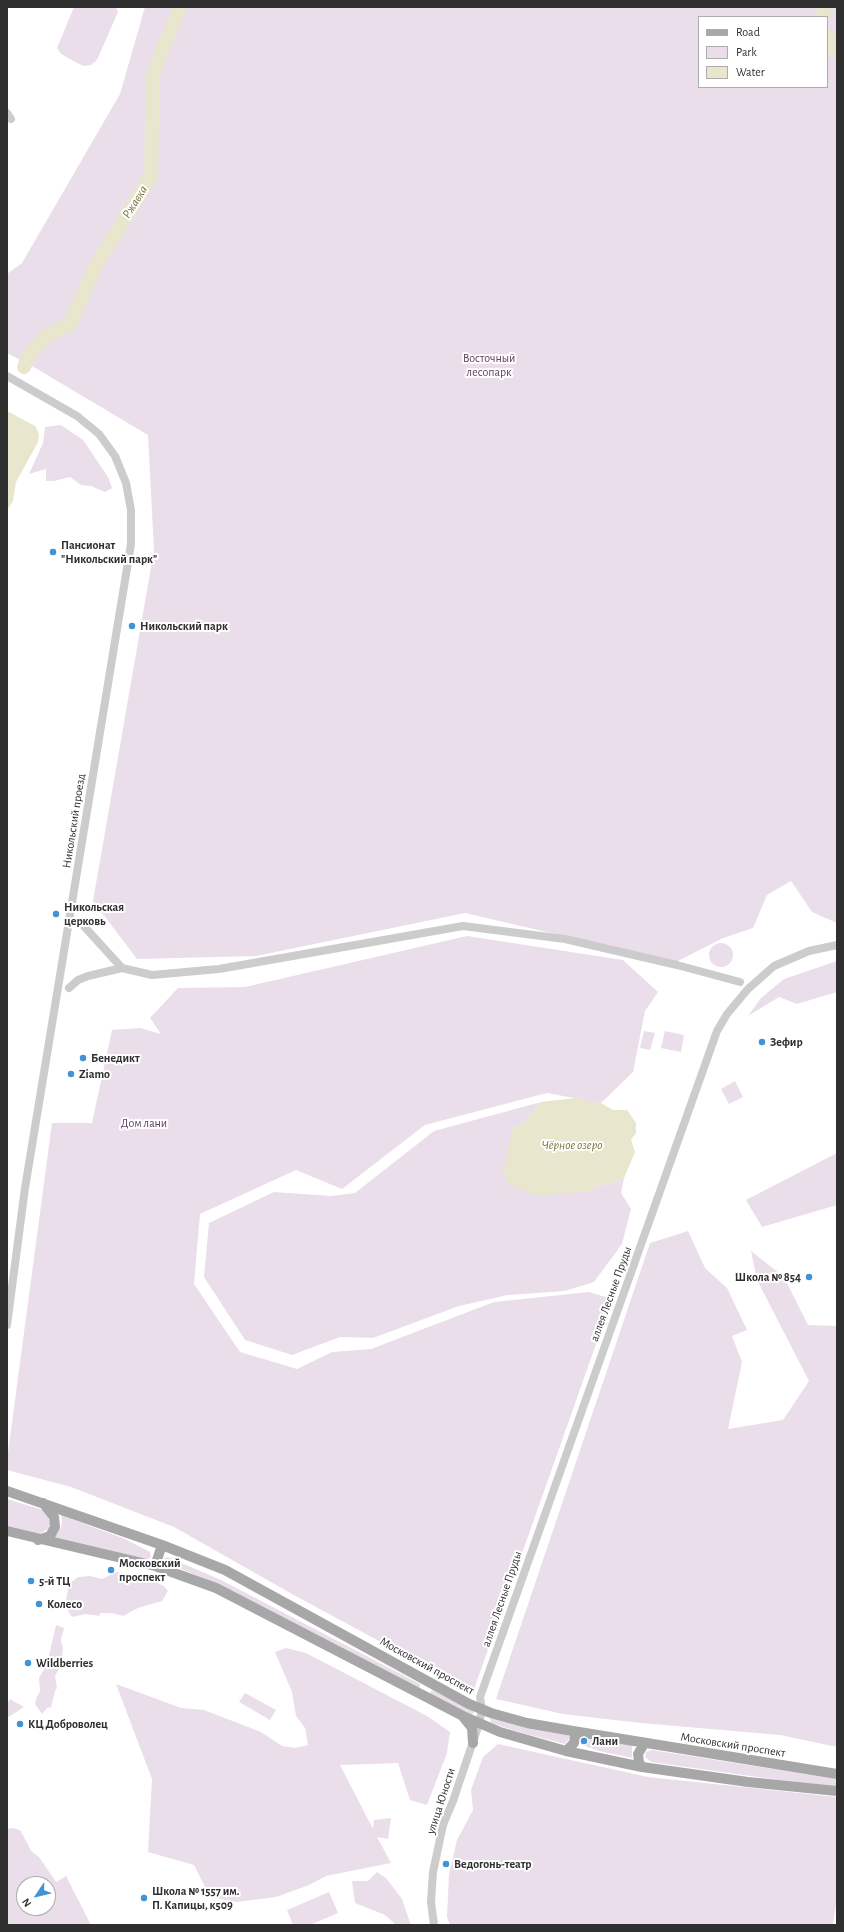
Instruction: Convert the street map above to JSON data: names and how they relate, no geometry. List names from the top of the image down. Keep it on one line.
{"streets":{"main road":["Московский проспект"],"street":["Никольский проезд","аллея Лесные Пруды","улица Юности"]},"crossings":[["аллея Лесные Пруды","Московский проспект"],["аллея Лесные Пруды","улица Юности"],["Московский проспект","улица Юности"]],"water":["Ржавка","Чёрное озеро"],"parks":["Восточный лесопарк","Дом лани"],"places":["Пансионат \"Никольский парк\"","Никольский парк","Никольская церковь","Зефир","Бенедикт","Ziamo","Школа № 854","Московский проспект","5-й ТЦ","Колесо","Wildberries","КЦ Доброволец","Лани","Ведогонь-театр","Школа № 1557 им. П. Капицы, к509"],"legend":["Road","Park","Water"],"north":"bottom left"}
